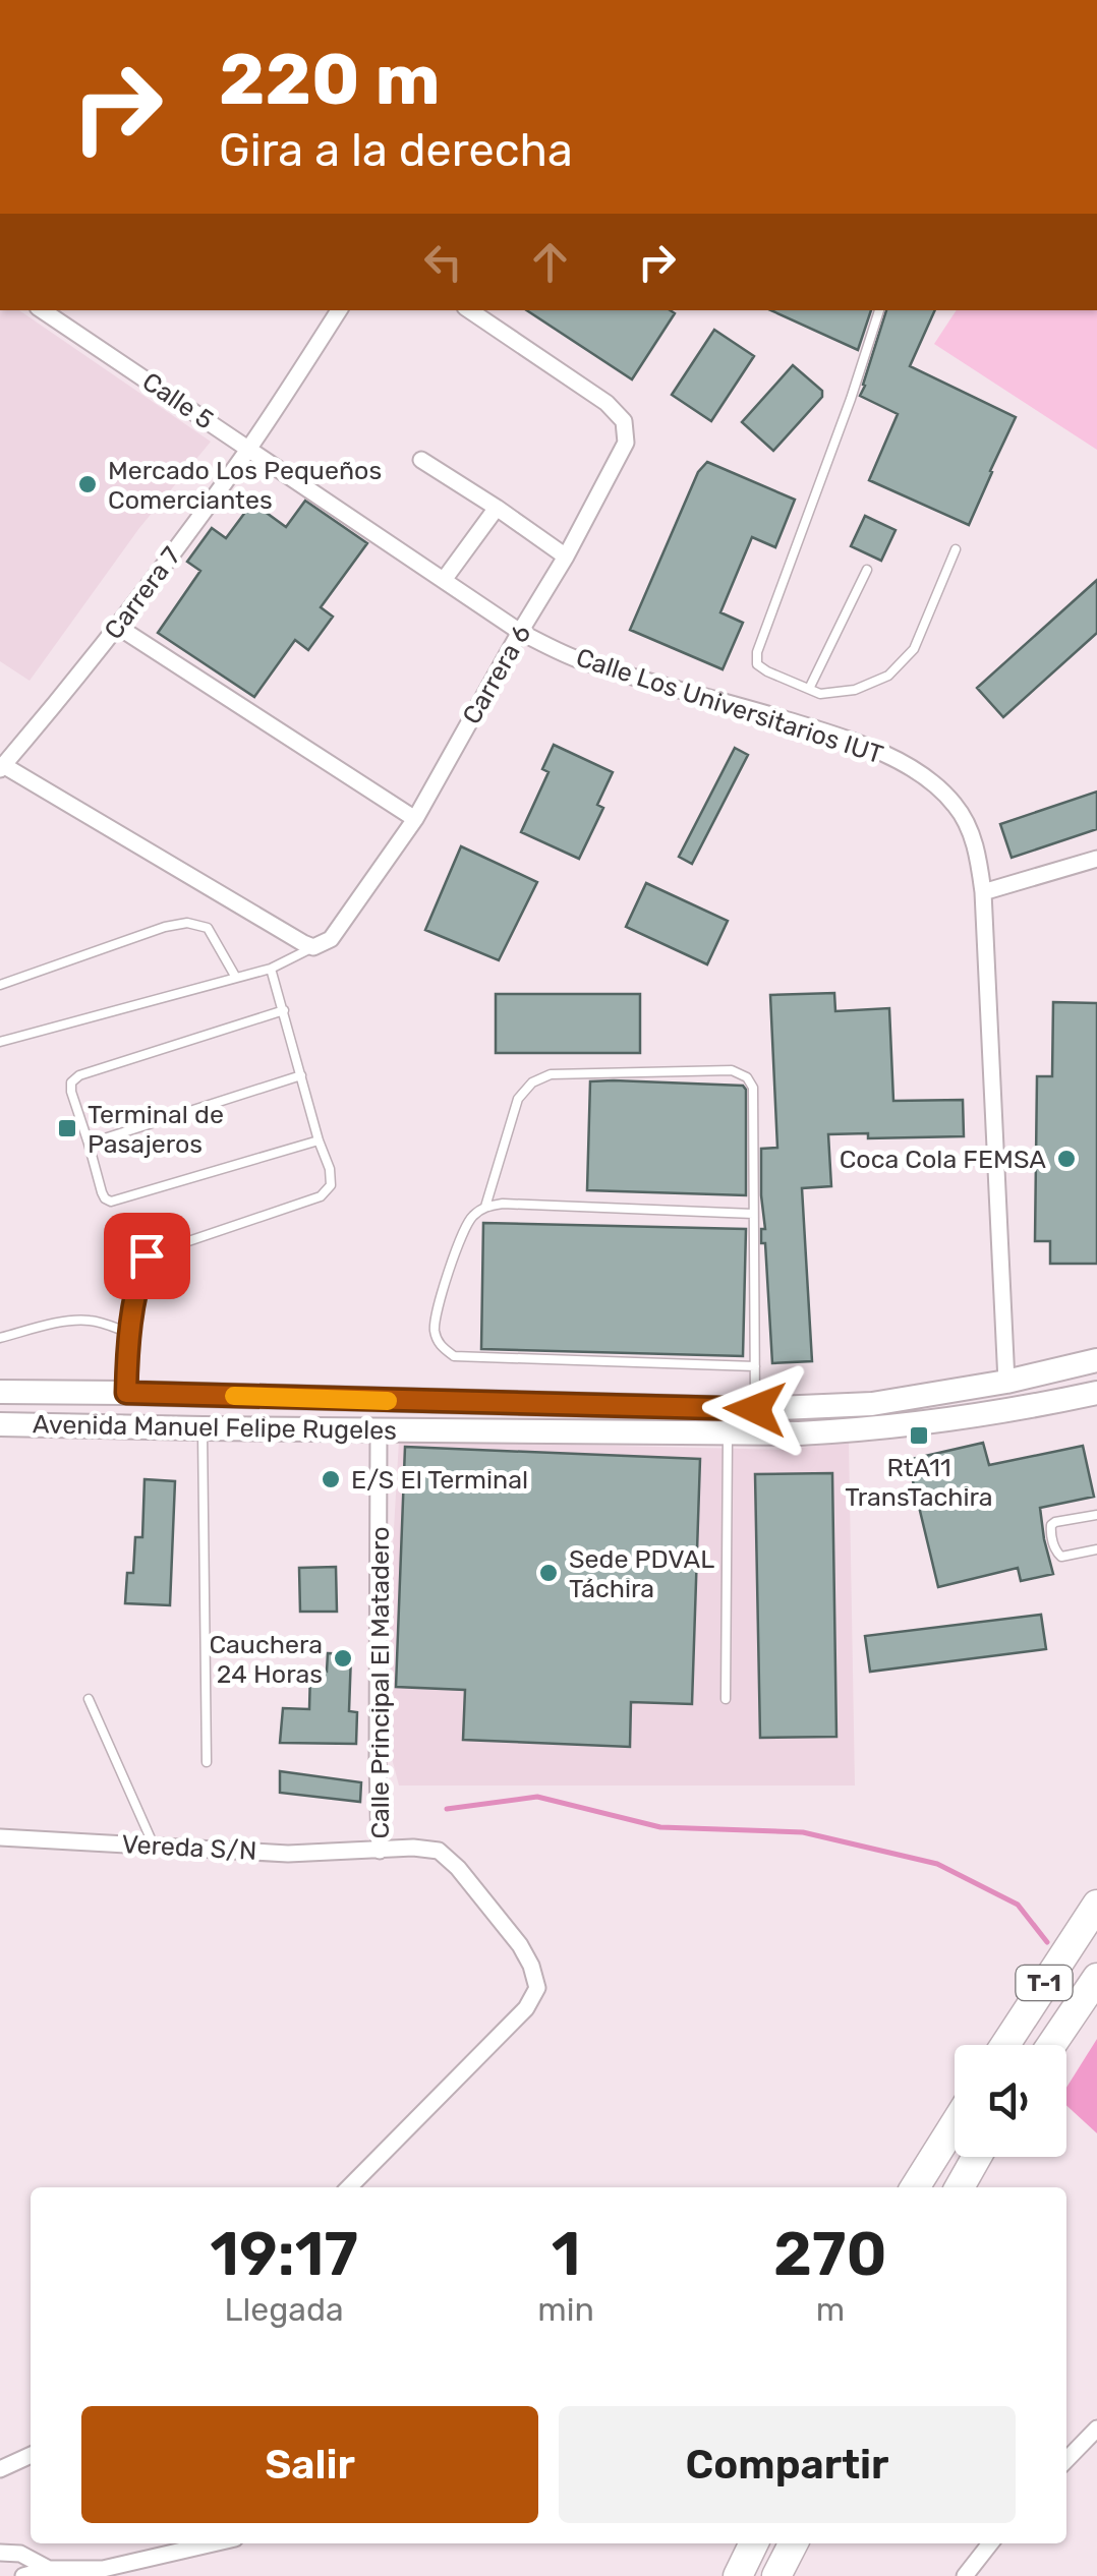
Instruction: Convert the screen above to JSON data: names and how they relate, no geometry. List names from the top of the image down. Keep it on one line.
{"streets":{"highway":["T-1"],"street":["Calle 5","Carrera 7","Carrera 6","Calle Los Universitarios IUT","Avenida Manuel Felipe Rugeles","Calle Principal El Matadero","Vereda S/N"]},"crossings":[["Calle 5","Carrera 7"],["Calle 5","Carrera 6"],["Calle 5","Calle Los Universitarios IUT"],["Carrera 6","Calle Los Universitarios IUT"],["Calle Los Universitarios IUT","Avenida Manuel Felipe Rugeles"],["Avenida Manuel Felipe Rugeles","Calle Principal El Matadero"],["Calle Principal El Matadero","Vereda S/N"]],"places":{"other":["Mercado Los Pequeños Comerciantes","Coca Cola FEMSA","E/S El Terminal","Sede PDVAL Táchira","Cauchera 24 Horas"],"transit":["Terminal de Pasajeros","RtA11 TransTachira"]},"page":{"turn":["220 m","Gira a la derecha"],"eta":["19:17","Llegada","1","min","270","m"],"buttons":["Salir","Compartir"]}}
